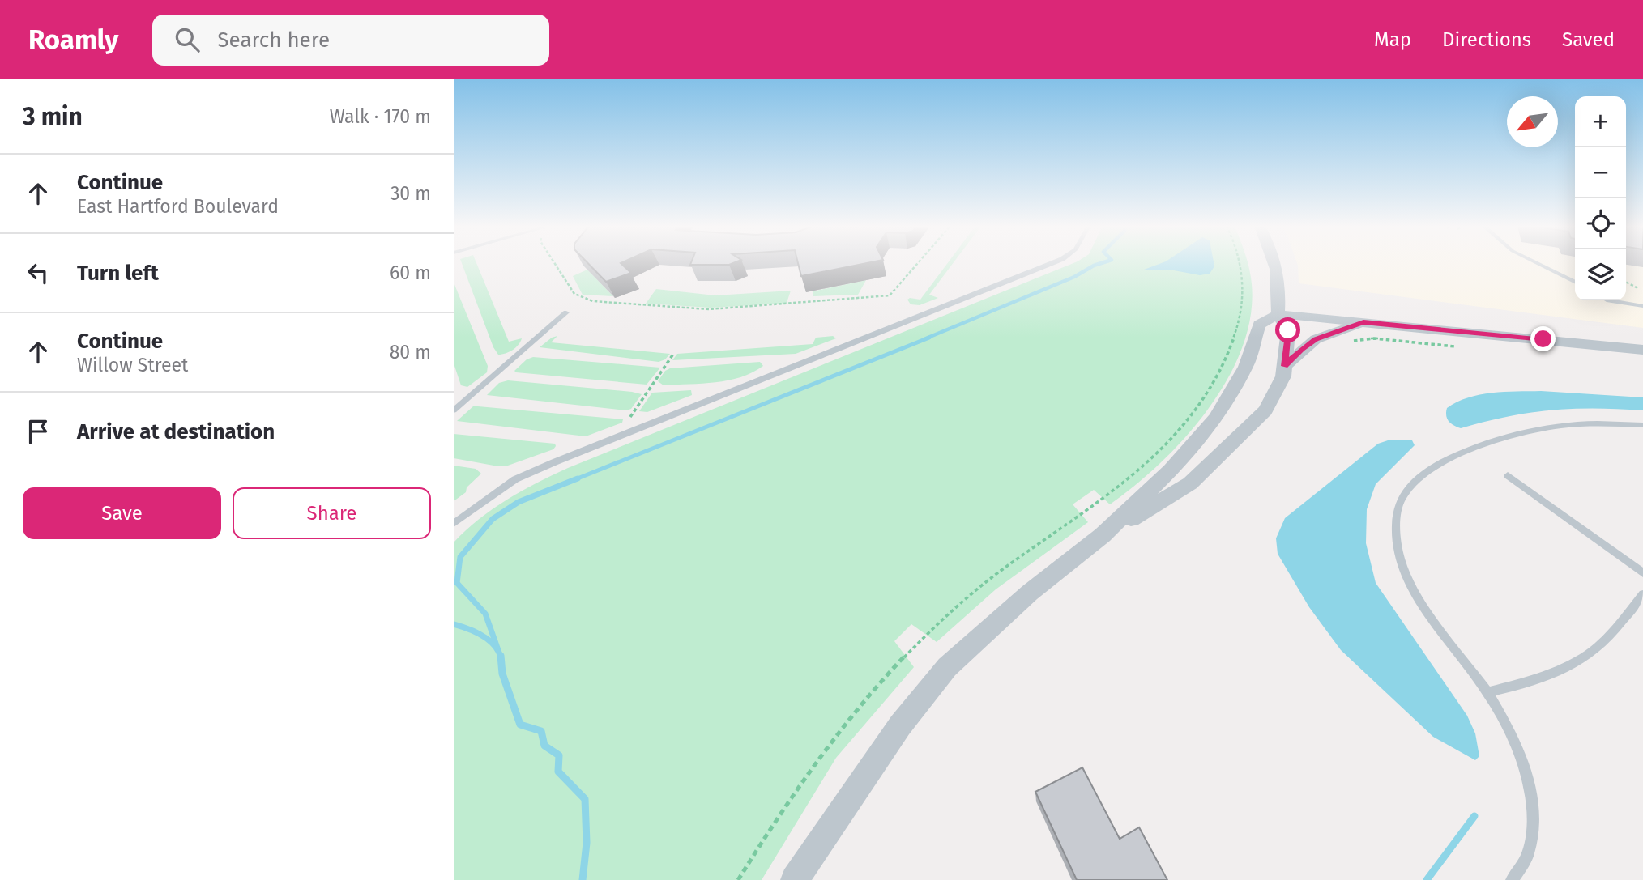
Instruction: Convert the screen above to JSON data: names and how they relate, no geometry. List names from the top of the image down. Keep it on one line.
{"north":"bottom left","page":{"header":"Roamly","search":"Search here","nav":["Map","Directions","Saved"],"heading":["3 min","Walk · 170 m"],"map_buttons":["+","−"],"list":[["Continue","East Hartford Boulevard","30 m"],["Turn left","60 m"],["Continue","Willow Street","80 m"],"Arrive at destination"],"buttons":["Save","Share"]}}
